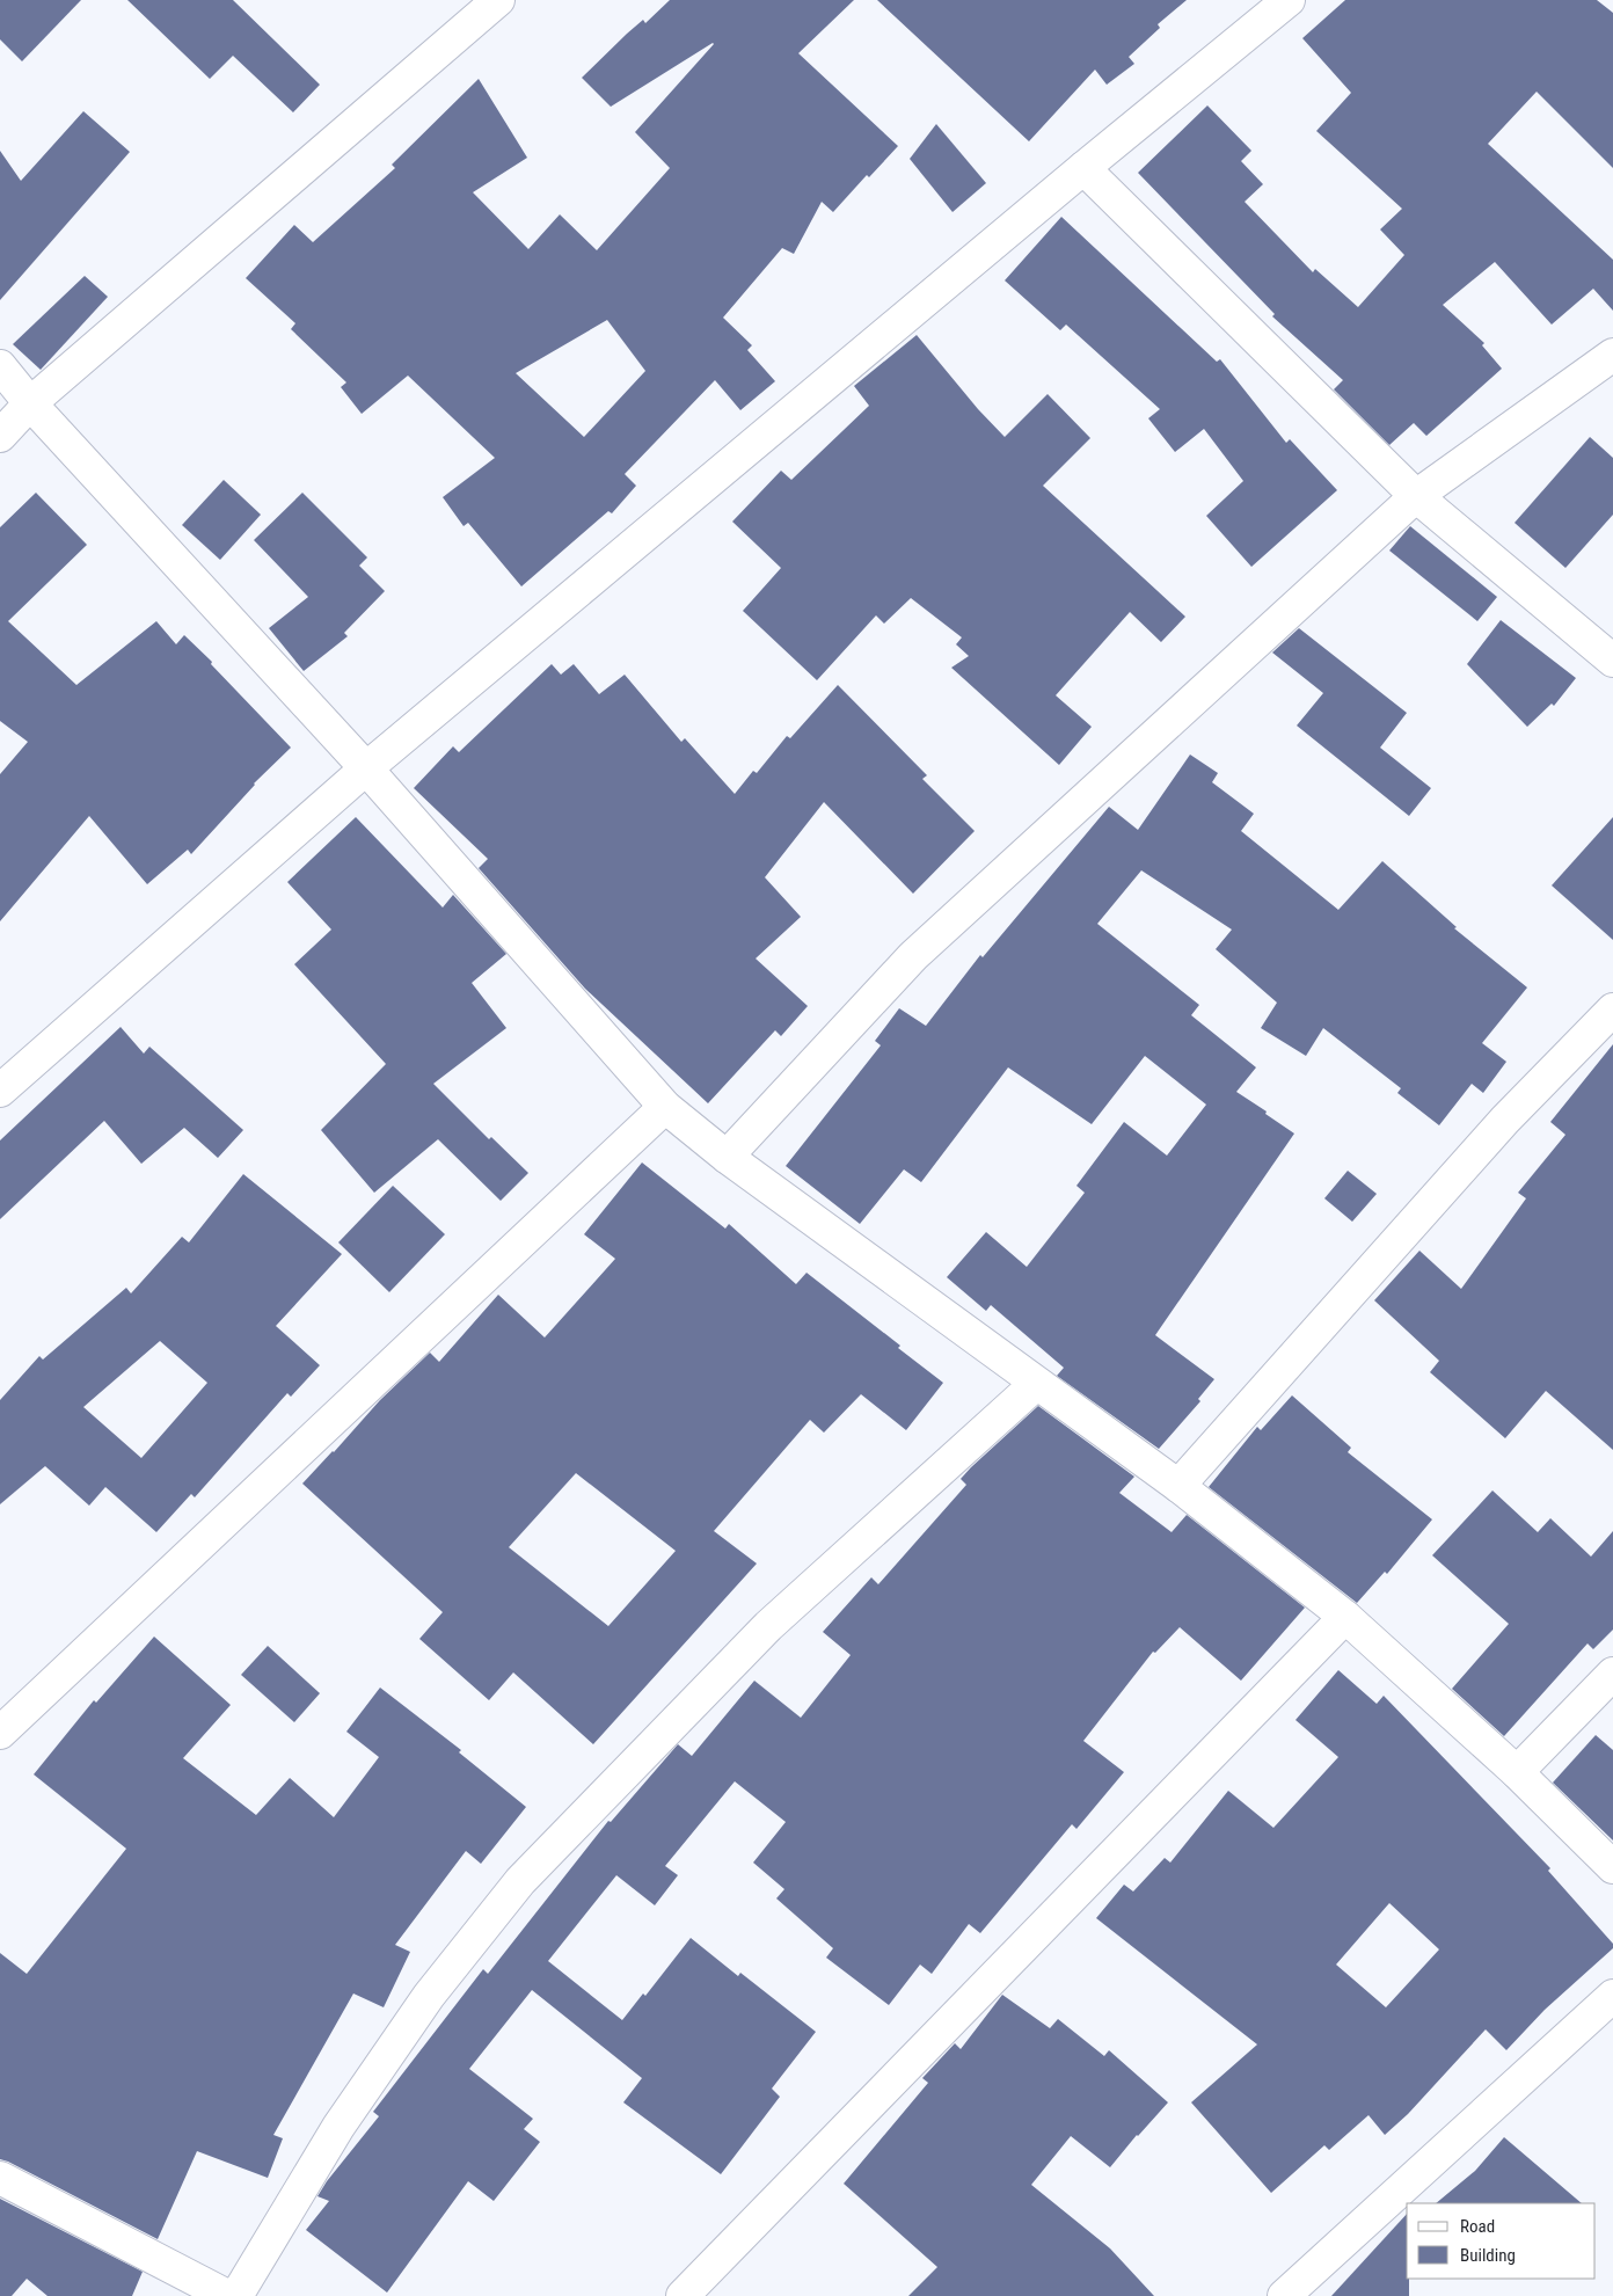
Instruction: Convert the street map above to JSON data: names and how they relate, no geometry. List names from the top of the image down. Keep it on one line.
{"legend":["Road","Building"]}
